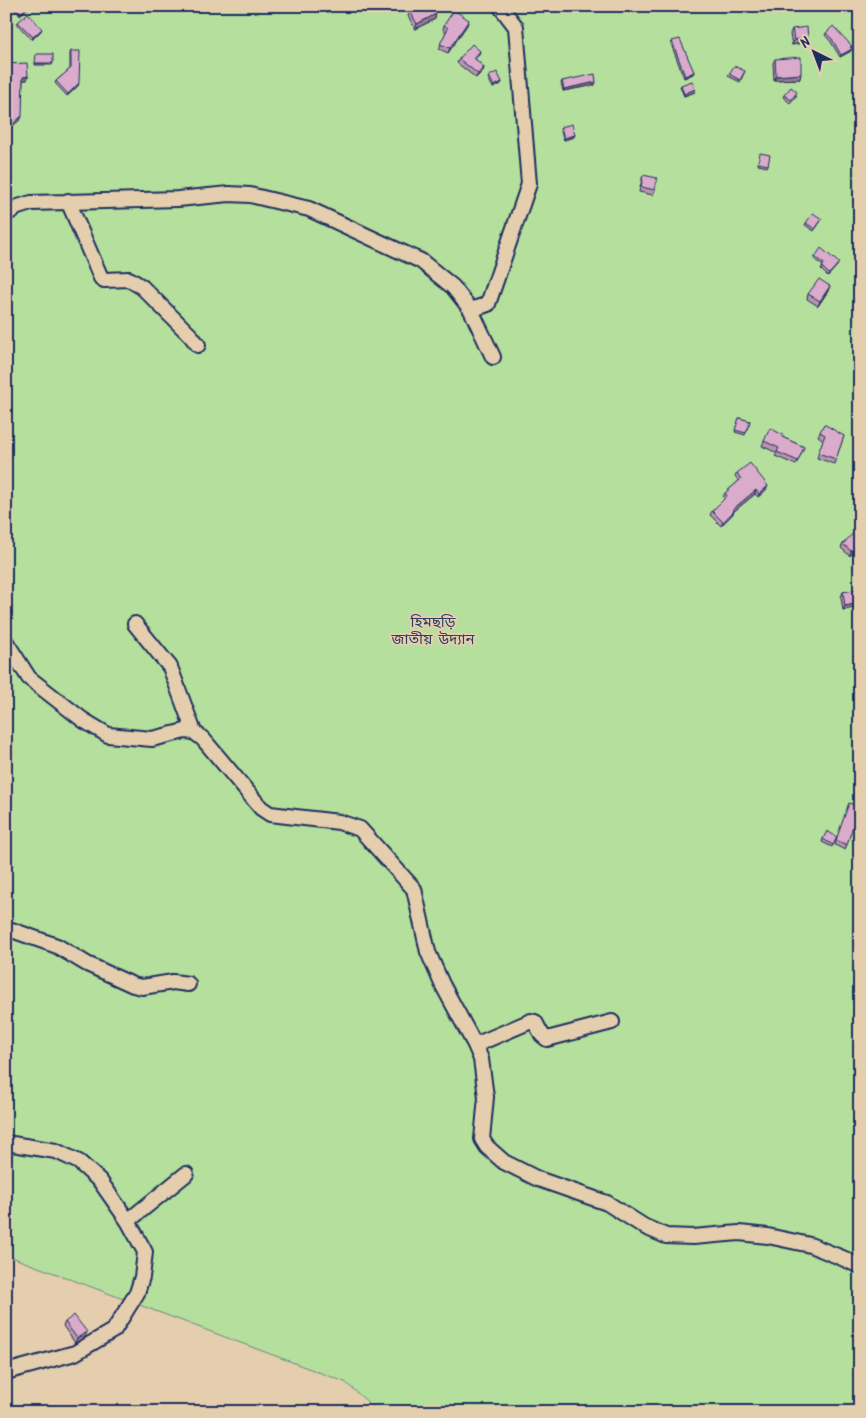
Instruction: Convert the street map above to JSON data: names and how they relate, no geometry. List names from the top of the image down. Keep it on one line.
{"parks":["হিমছড়ি জাতীয় উদ্যান"],"north":"top left"}
